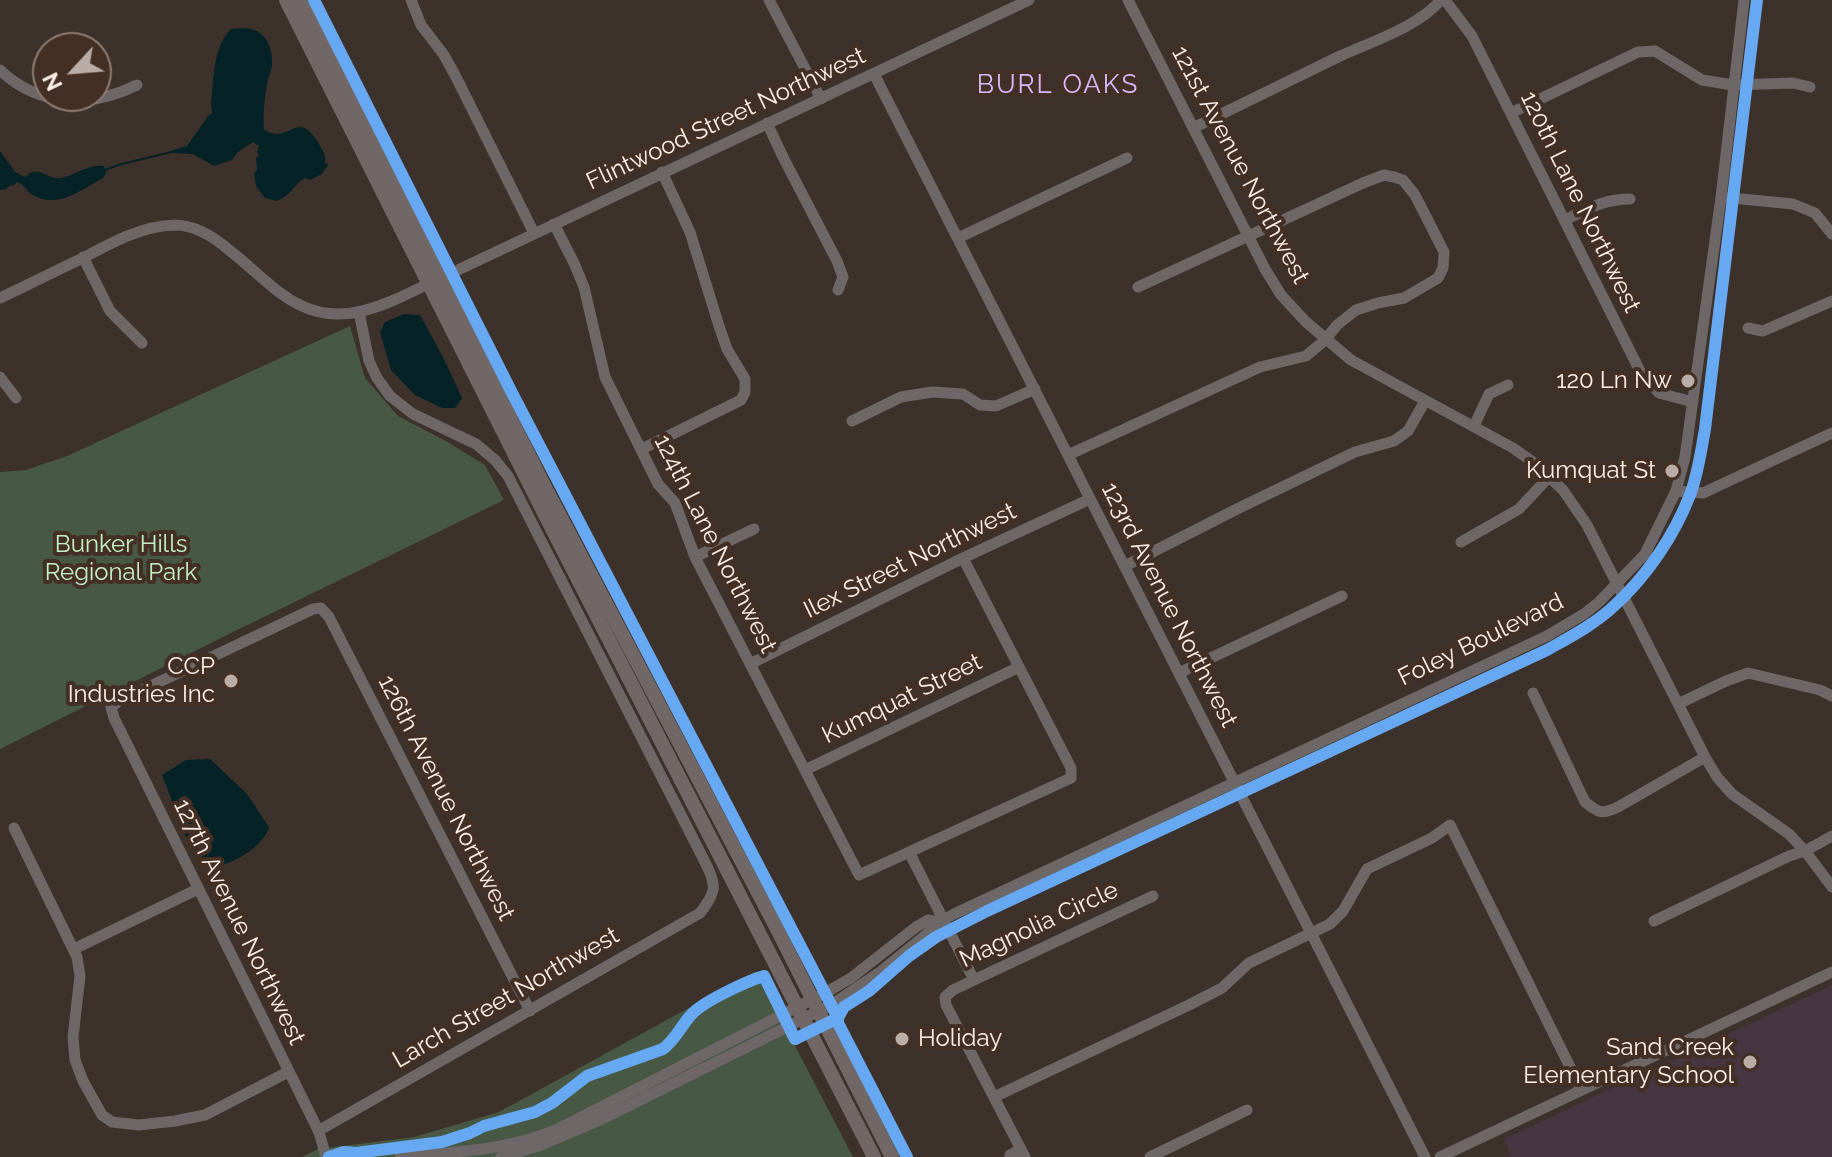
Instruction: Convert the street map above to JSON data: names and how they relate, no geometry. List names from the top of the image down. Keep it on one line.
{"streets":{"street":["Flintwood Street Northwest","121st Avenue Northwest","120th Lane Northwest","124th Lane Northwest","Ilex Street Northwest","123rd Avenue Northwest","Foley Boulevard","Kumquat Street","126th Avenue Northwest","127th Avenue Northwest","Magnolia Circle","Larch Street Northwest"]},"crossings":[["Flintwood Street Northwest","124th Lane Northwest"],["Flintwood Street Northwest","123rd Avenue Northwest"],["Flintwood Street Northwest","Larch Street Northwest"],["121st Avenue Northwest","Foley Boulevard"],["120th Lane Northwest","Foley Boulevard"],["124th Lane Northwest","Ilex Street Northwest"],["124th Lane Northwest","Kumquat Street"],["Ilex Street Northwest","123rd Avenue Northwest"],["123rd Avenue Northwest","Foley Boulevard"],["126th Avenue Northwest","127th Avenue Northwest"],["126th Avenue Northwest","Larch Street Northwest"],["127th Avenue Northwest","Larch Street Northwest"]],"districts":["BURL OAKS"],"parks":["Bunker Hills Regional Park"],"places":["120 Ln Nw","Kumquat St","CCP Industries Inc","Holiday","Sand Creek Elementary School"],"north":"bottom left"}
